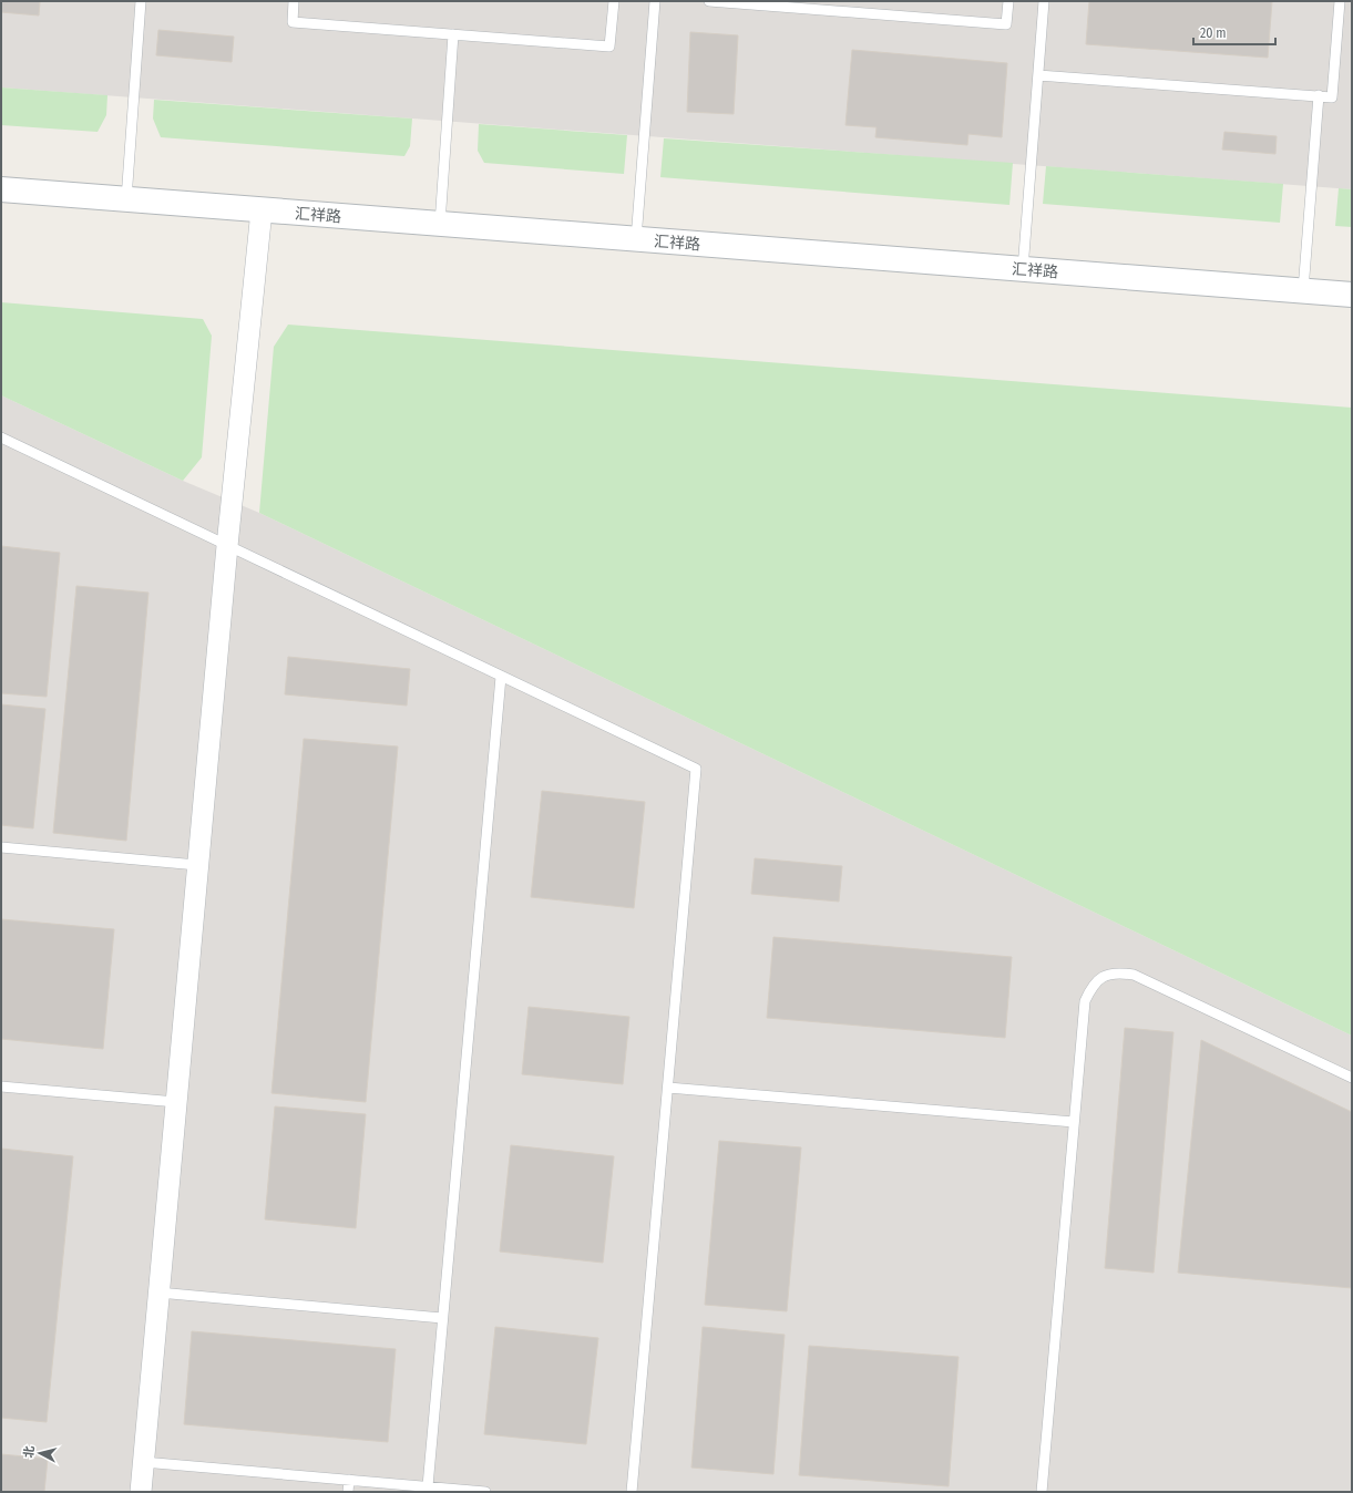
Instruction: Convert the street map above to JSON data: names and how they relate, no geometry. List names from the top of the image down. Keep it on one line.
{"streets":{"main road":["汇祥路"]},"scale_bar":"20 m","north":"left"}
